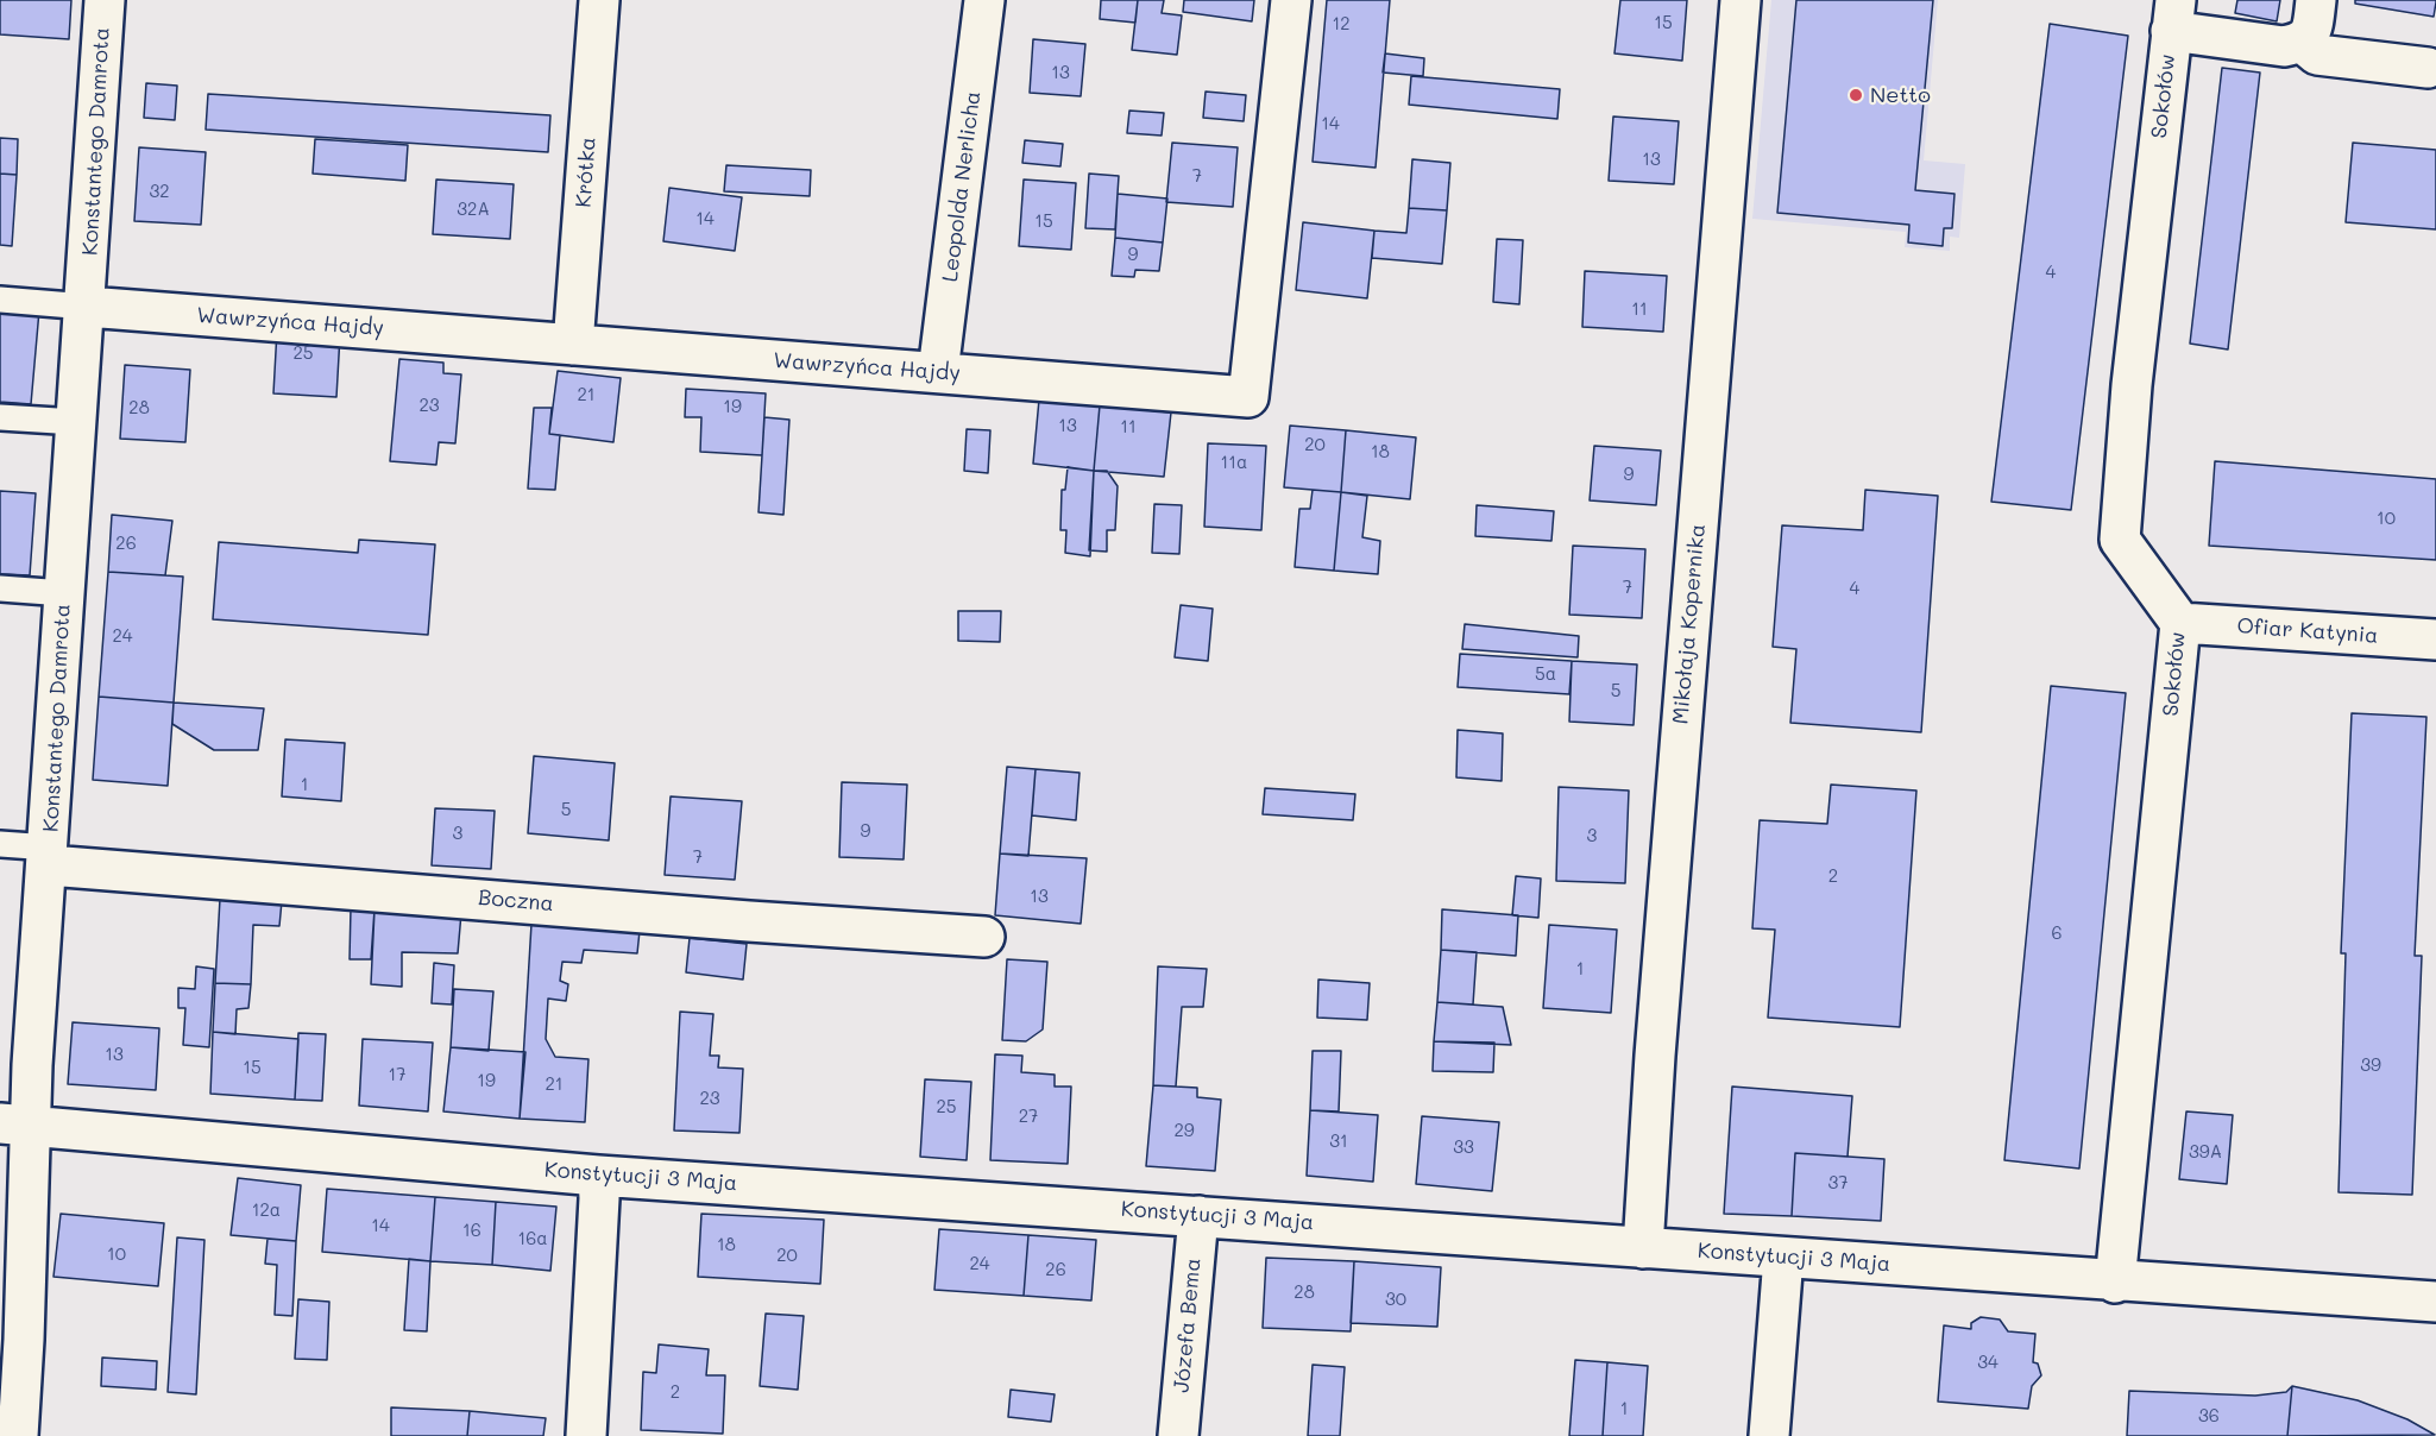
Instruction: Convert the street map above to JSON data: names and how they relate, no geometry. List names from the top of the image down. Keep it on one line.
{"streets":{"street":["Sokołów","Konstantego Damrota","Krótka","Leopolda Nerlicha","Wawrzyńca Hajdy","Mikołaja Kopernika","Ofiar Katynia","Boczna","Konstytucji 3 Maja","Józefa Bema"]},"crossings":[["Sokołów","Ofiar Katynia"],["Sokołów","Konstytucji 3 Maja"],["Konstantego Damrota","Wawrzyńca Hajdy"],["Konstantego Damrota","Boczna"],["Konstantego Damrota","Konstytucji 3 Maja"],["Krótka","Wawrzyńca Hajdy"],["Leopolda Nerlicha","Wawrzyńca Hajdy"],["Mikołaja Kopernika","Konstytucji 3 Maja"],["Konstytucji 3 Maja","Józefa Bema"]],"places":["Netto"],"house_numbers":["15","12","13","14","13","7","32","32A","14","15","9","4","11","25","21","23","19","28","13","11","20","18","11a","9","10","26","7","4","24","5a","5","1","5","9","3","3","7","2","13","6","1","13","39","15","17","19","21","23","25","27","29","31","33","39A","37","12a","14","16","16a","18","10","20","24","26","28","30","34","2","1","36"]}
